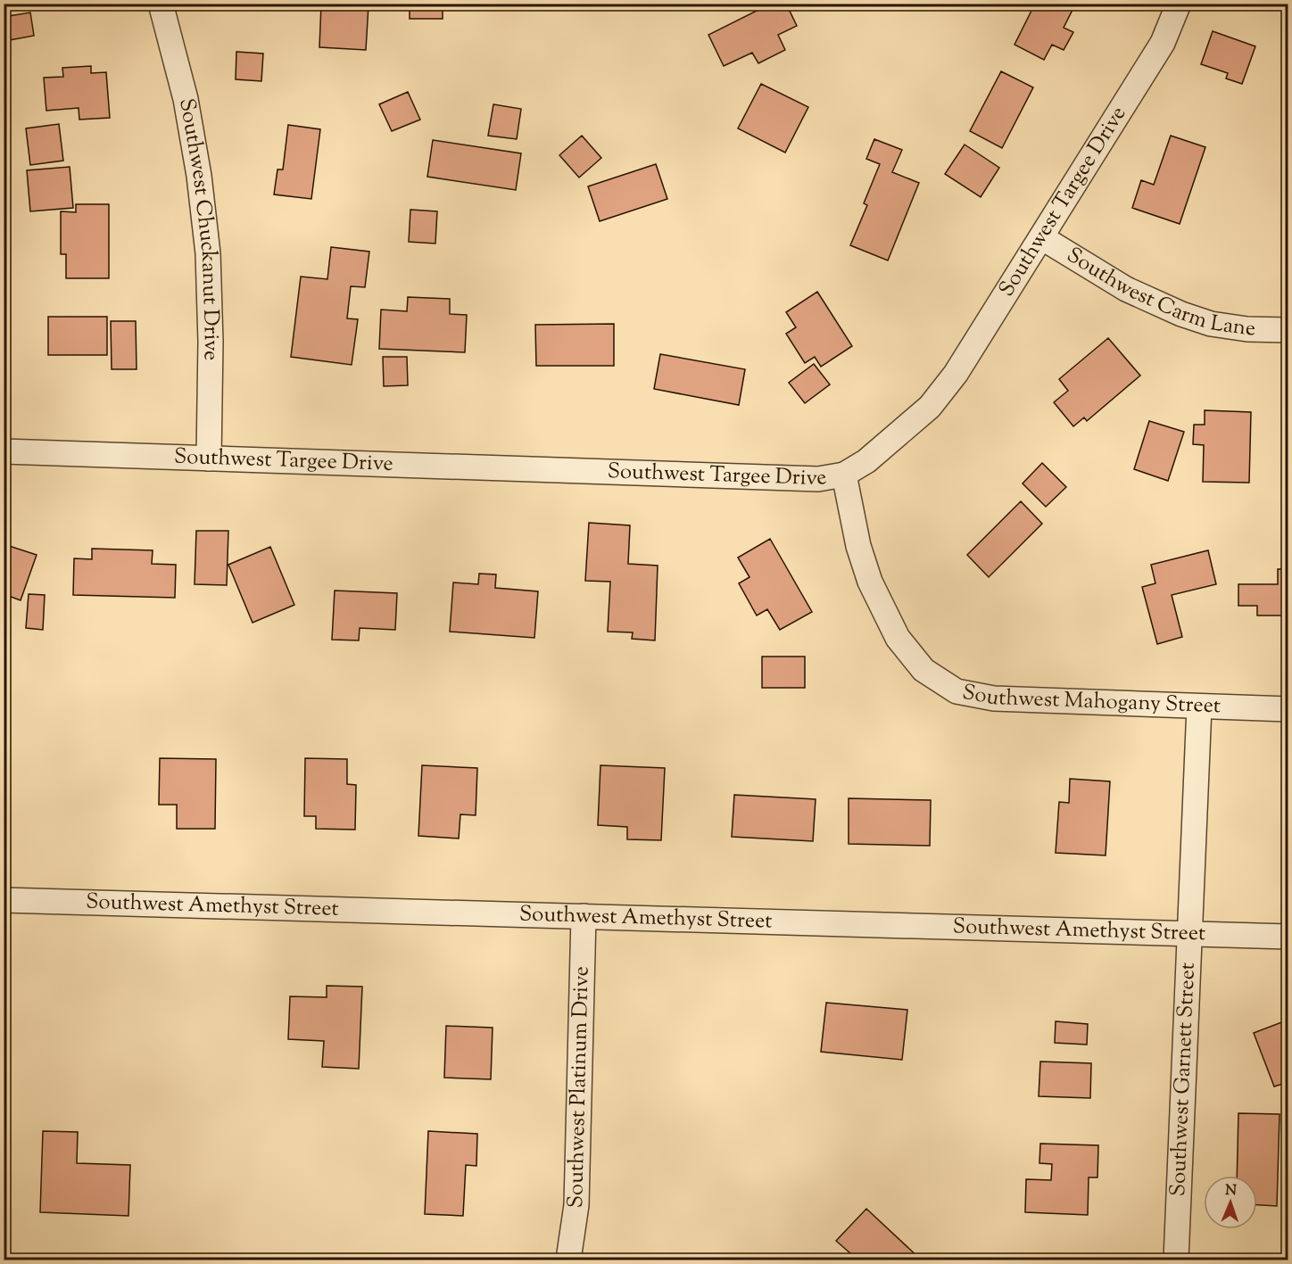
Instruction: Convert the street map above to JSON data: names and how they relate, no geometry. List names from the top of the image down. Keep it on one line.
{"streets":{"street":["Southwest Targee Drive","Southwest Chuckanut Drive","Southwest Carm Lane","Southwest Mahogany Street","Southwest Amethyst Street","Southwest Garnett Street","Southwest Platinum Drive"]},"crossings":[["Southwest Targee Drive","Southwest Chuckanut Drive"],["Southwest Targee Drive","Southwest Carm Lane"],["Southwest Targee Drive","Southwest Mahogany Street"],["Southwest Mahogany Street","Southwest Garnett Street"],["Southwest Amethyst Street","Southwest Garnett Street"],["Southwest Amethyst Street","Southwest Platinum Drive"]],"north":"top"}
